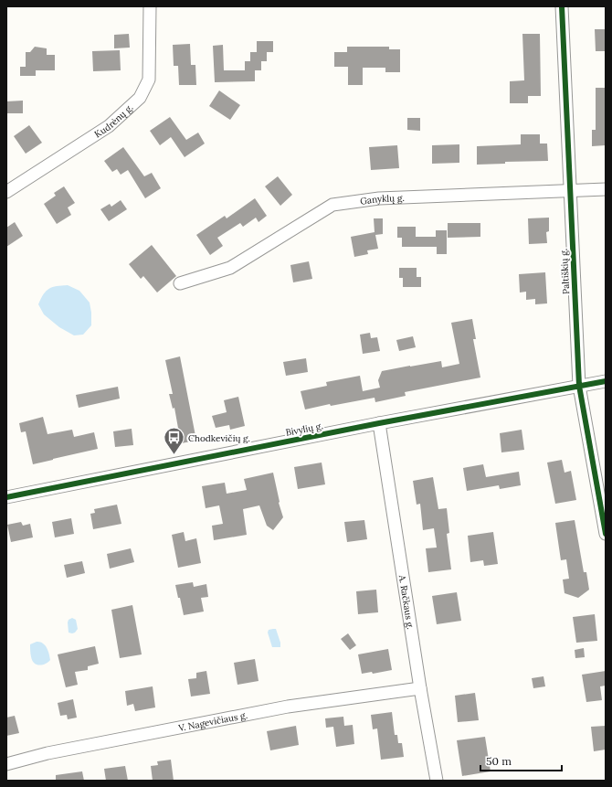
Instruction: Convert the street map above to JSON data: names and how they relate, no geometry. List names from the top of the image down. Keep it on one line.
{"streets":{"street":["Kudrėnų g.","Ganyklų g.","Paltiškių g.","Bivylių g.","A. Račkaus g.","V. Nagevičiaus g."]},"crossings":[["Ganyklų g.","Paltiškių g."],["Paltiškių g.","Bivylių g."],["Bivylių g.","A. Račkaus g."],["A. Račkaus g.","V. Nagevičiaus g."]],"places":{"bus stop":["Chodkevičių g."]},"scale_bar":"50 m"}
